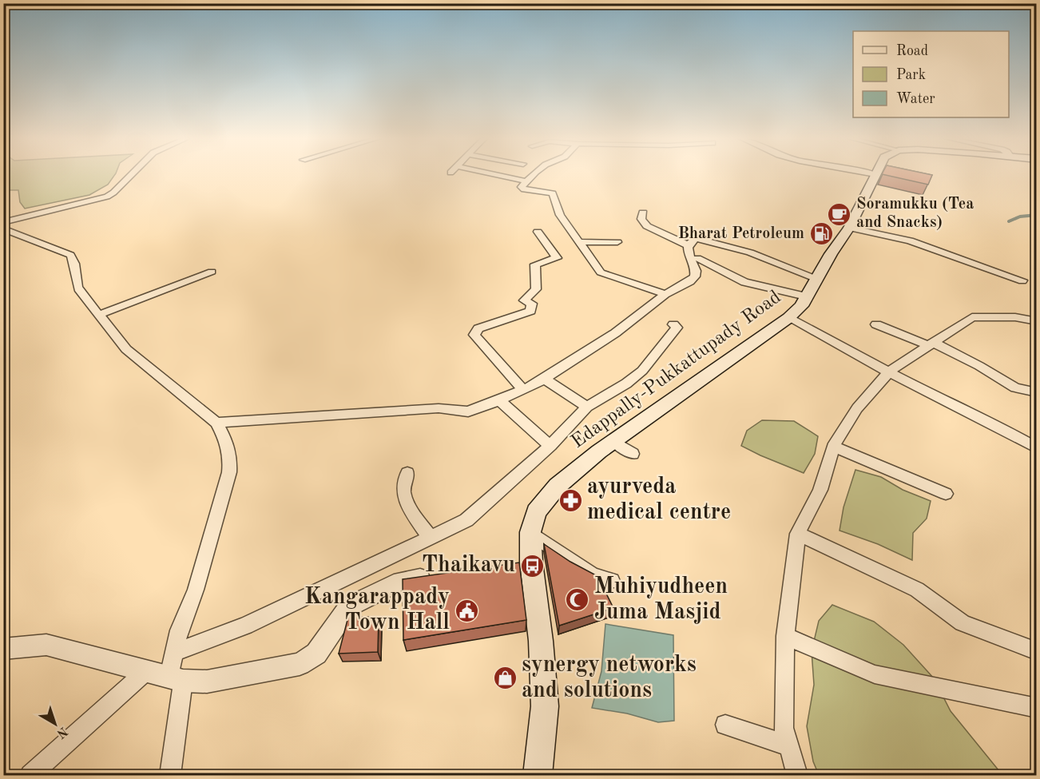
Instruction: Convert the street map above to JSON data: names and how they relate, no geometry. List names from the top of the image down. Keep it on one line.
{"streets":{"main road":["Edappally-Pukkattupady Road"]},"places":{"cafe":["Soramukku (Tea and Snacks)"],"fuel station":["Bharat Petroleum"],"pharmacy":["ayurveda medical centre"],"bus stop":["Thaikavu"],"mosque":["Muhiyudheen Juma Masjid"],"public building":["Kangarappady Town Hall"],"shop":["synergy networks and solutions"]},"legend":["Road","Park","Water"],"north":"bottom right"}
